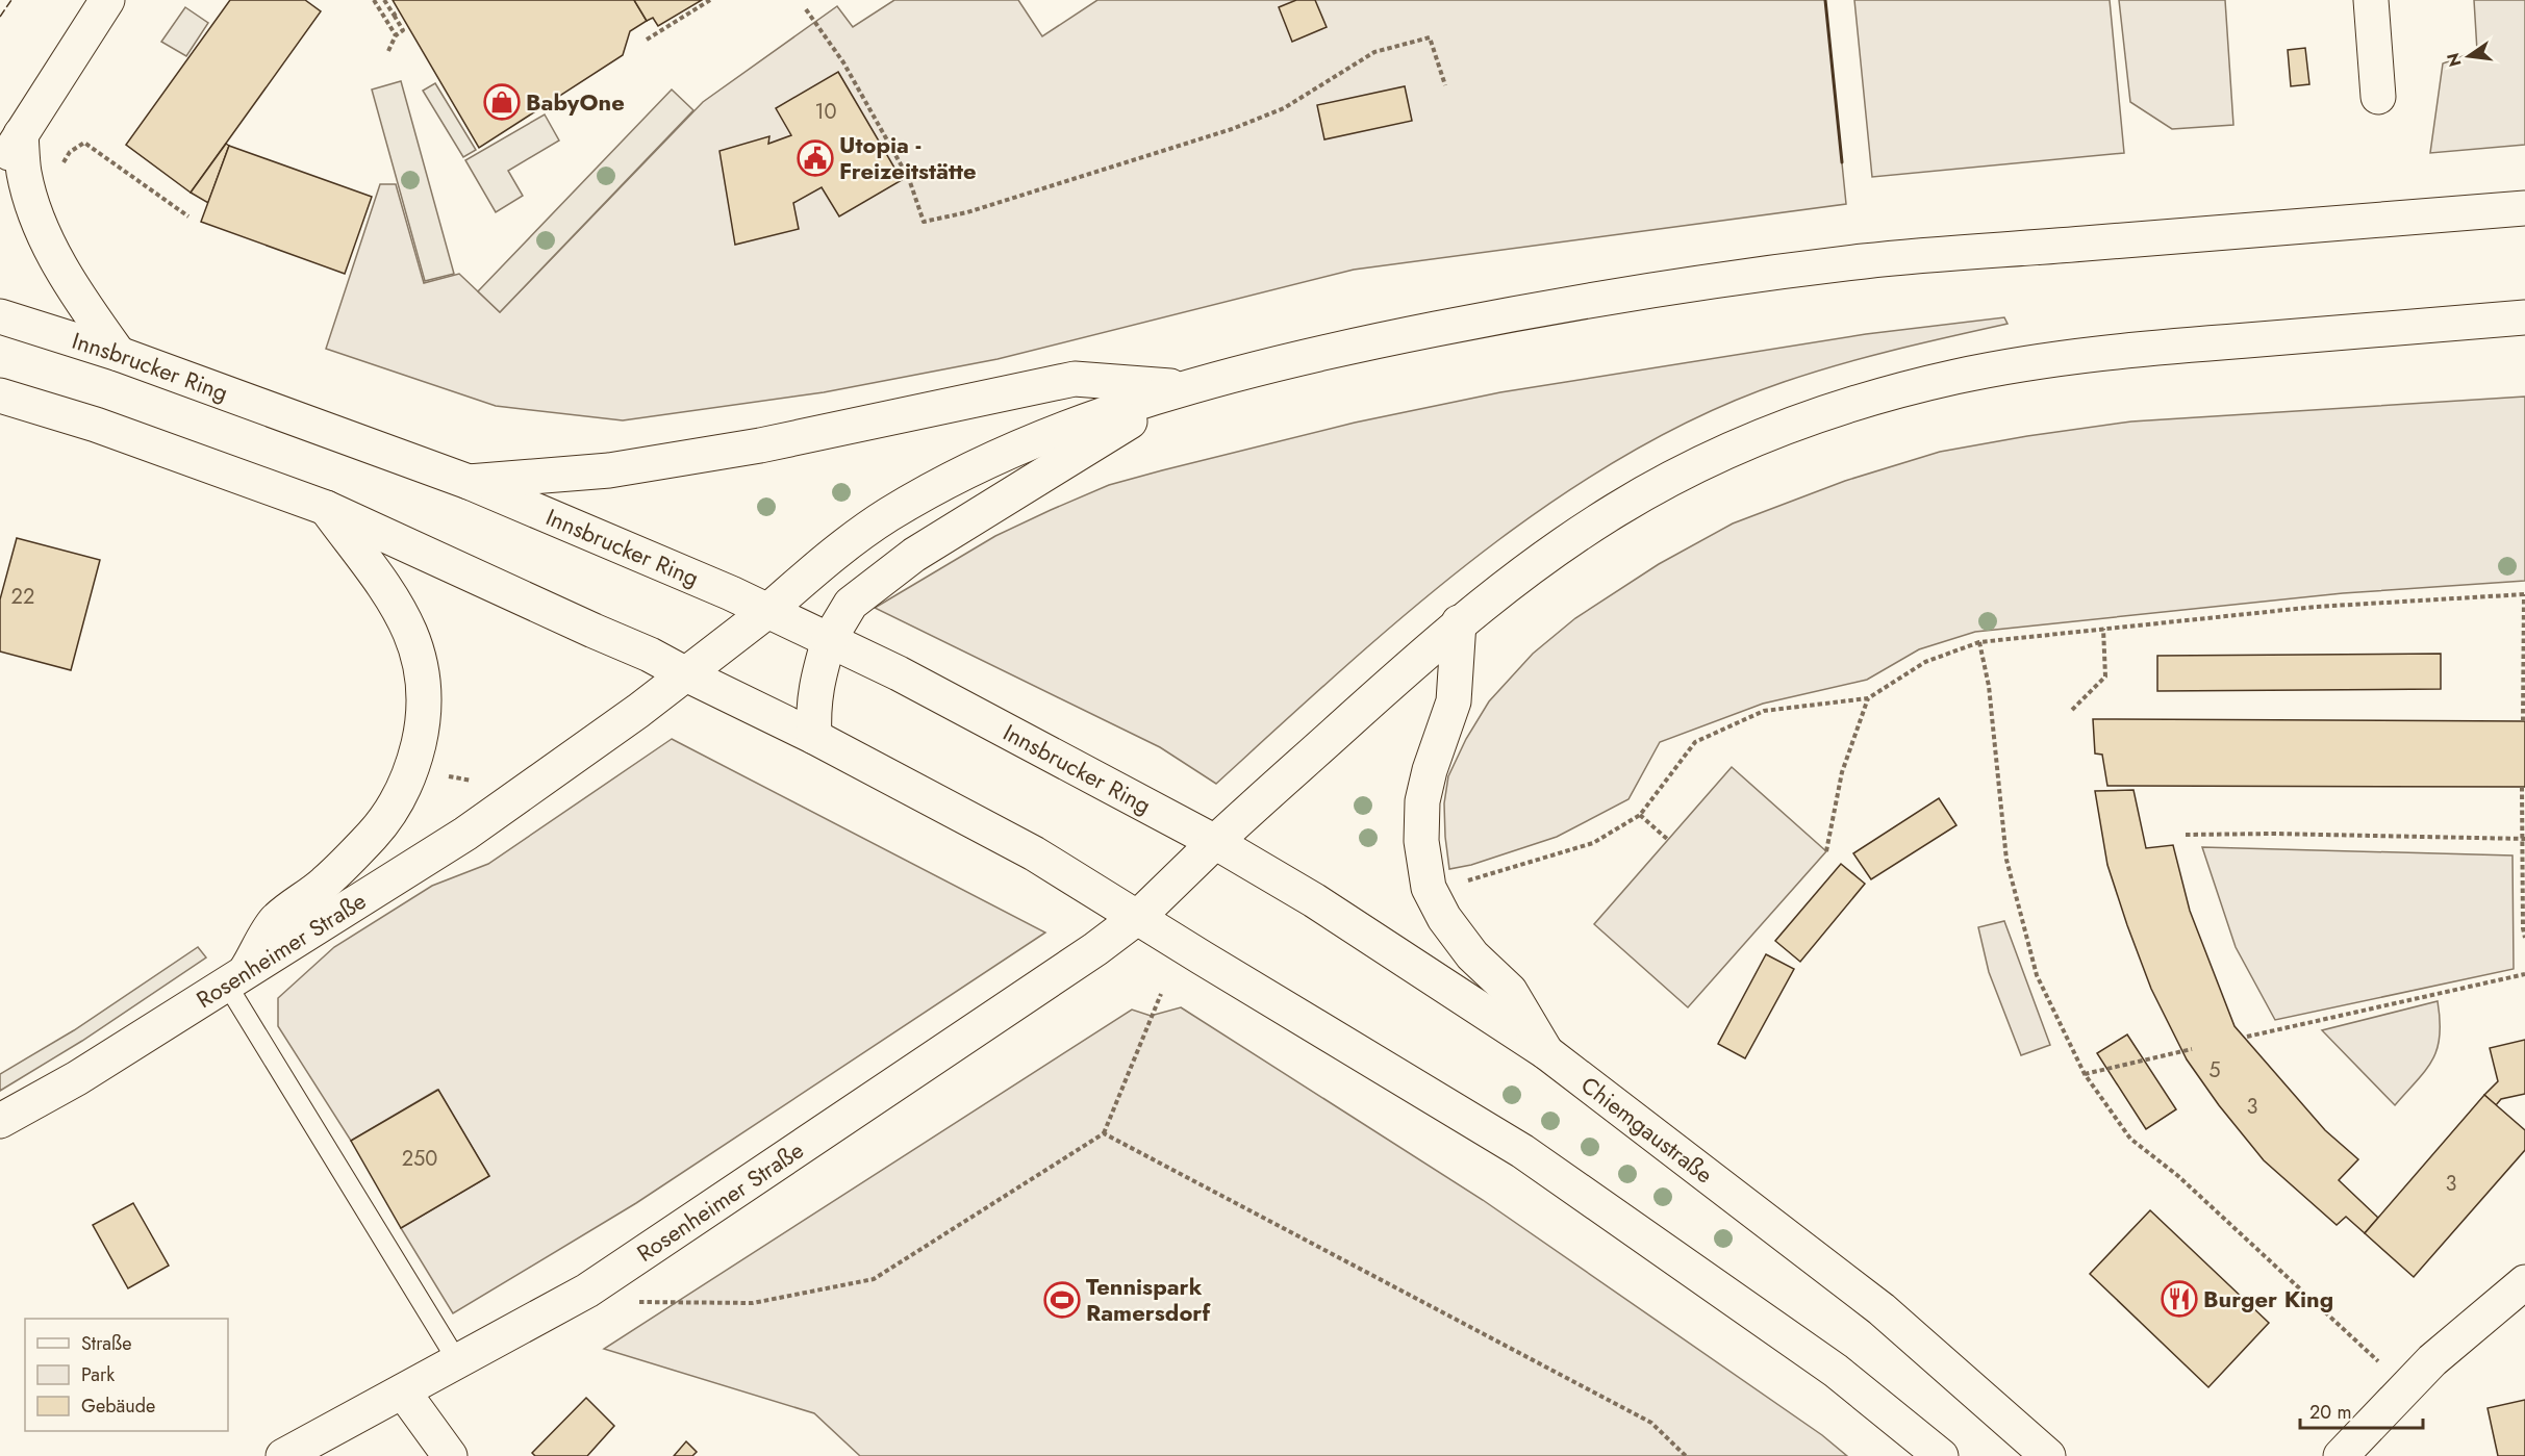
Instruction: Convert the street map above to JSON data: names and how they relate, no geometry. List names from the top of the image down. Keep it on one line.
{"streets":{"main road":["Innsbrucker Ring","Rosenheimer Straße","Chiemgaustraße"]},"crossings":[["Innsbrucker Ring","Rosenheimer Straße"],["Innsbrucker Ring","Chiemgaustraße"],["Rosenheimer Straße","Chiemgaustraße"]],"places":{"shop":["BabyOne"],"public building":["Utopia - Freizeitstätte"],"restaurant":["Burger King"],"sports":["Tennispark Ramersdorf"]},"house_numbers":["10","22","5","3","250","3"],"legend":["Straße","Park","Gebäude"],"scale_bar":"20 m","north":"left"}
